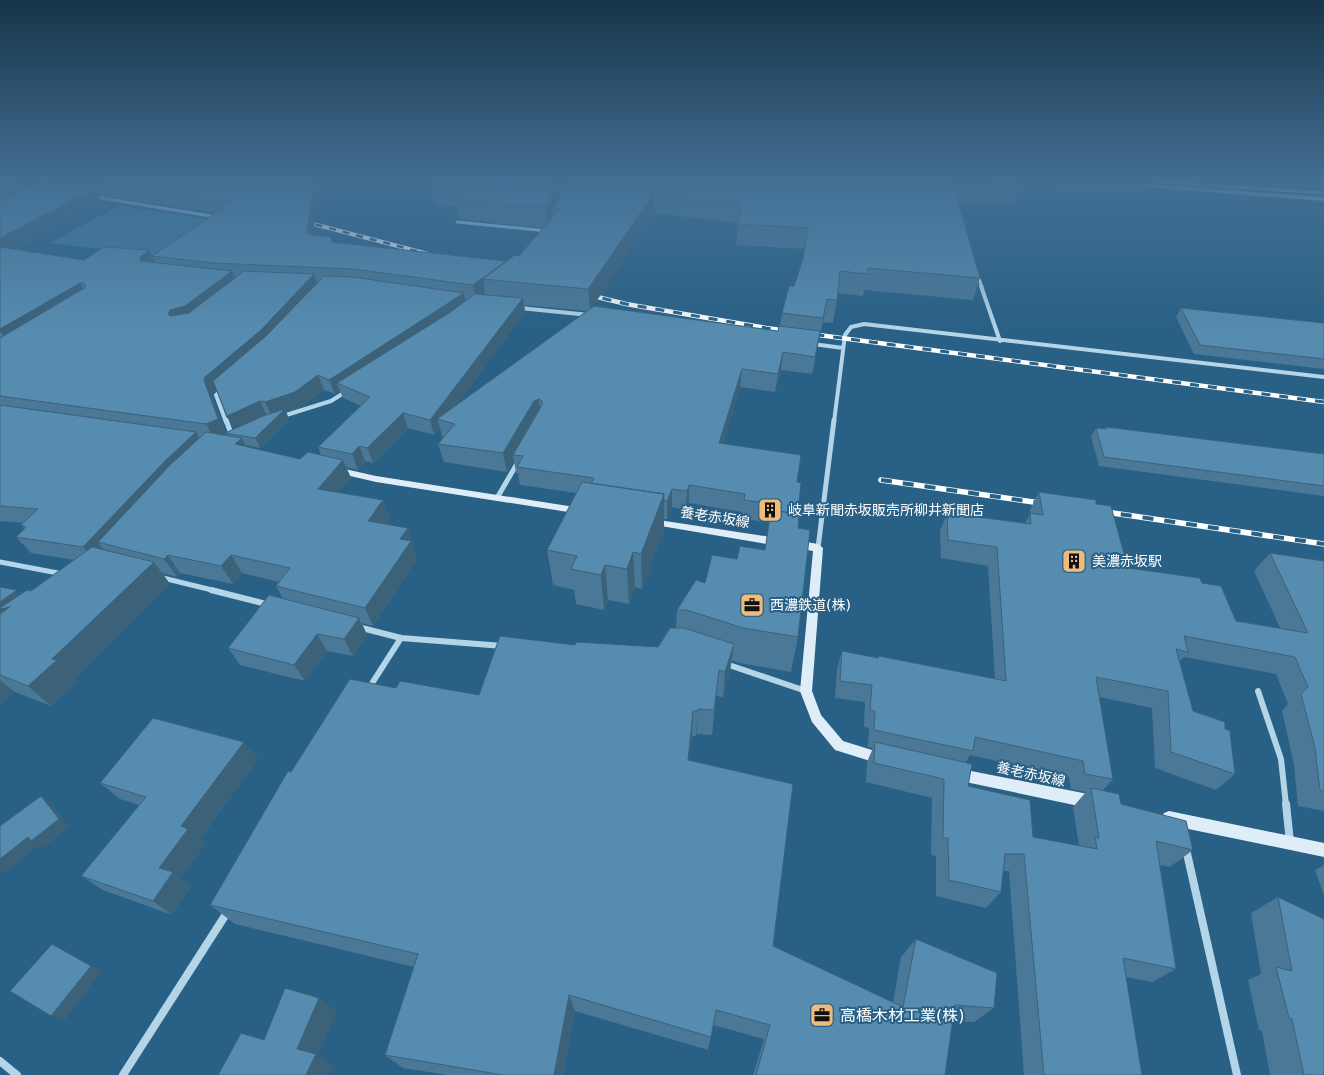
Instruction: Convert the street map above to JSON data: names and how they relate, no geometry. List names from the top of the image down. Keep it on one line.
{"streets":{"main road":["養老赤坂線"]},"places":{"building":["岐阜新聞赤坂販売所柳井新聞店","美濃赤坂駅"],"office":["西濃鉄道(株)","高橋木材工業(株)"]}}
